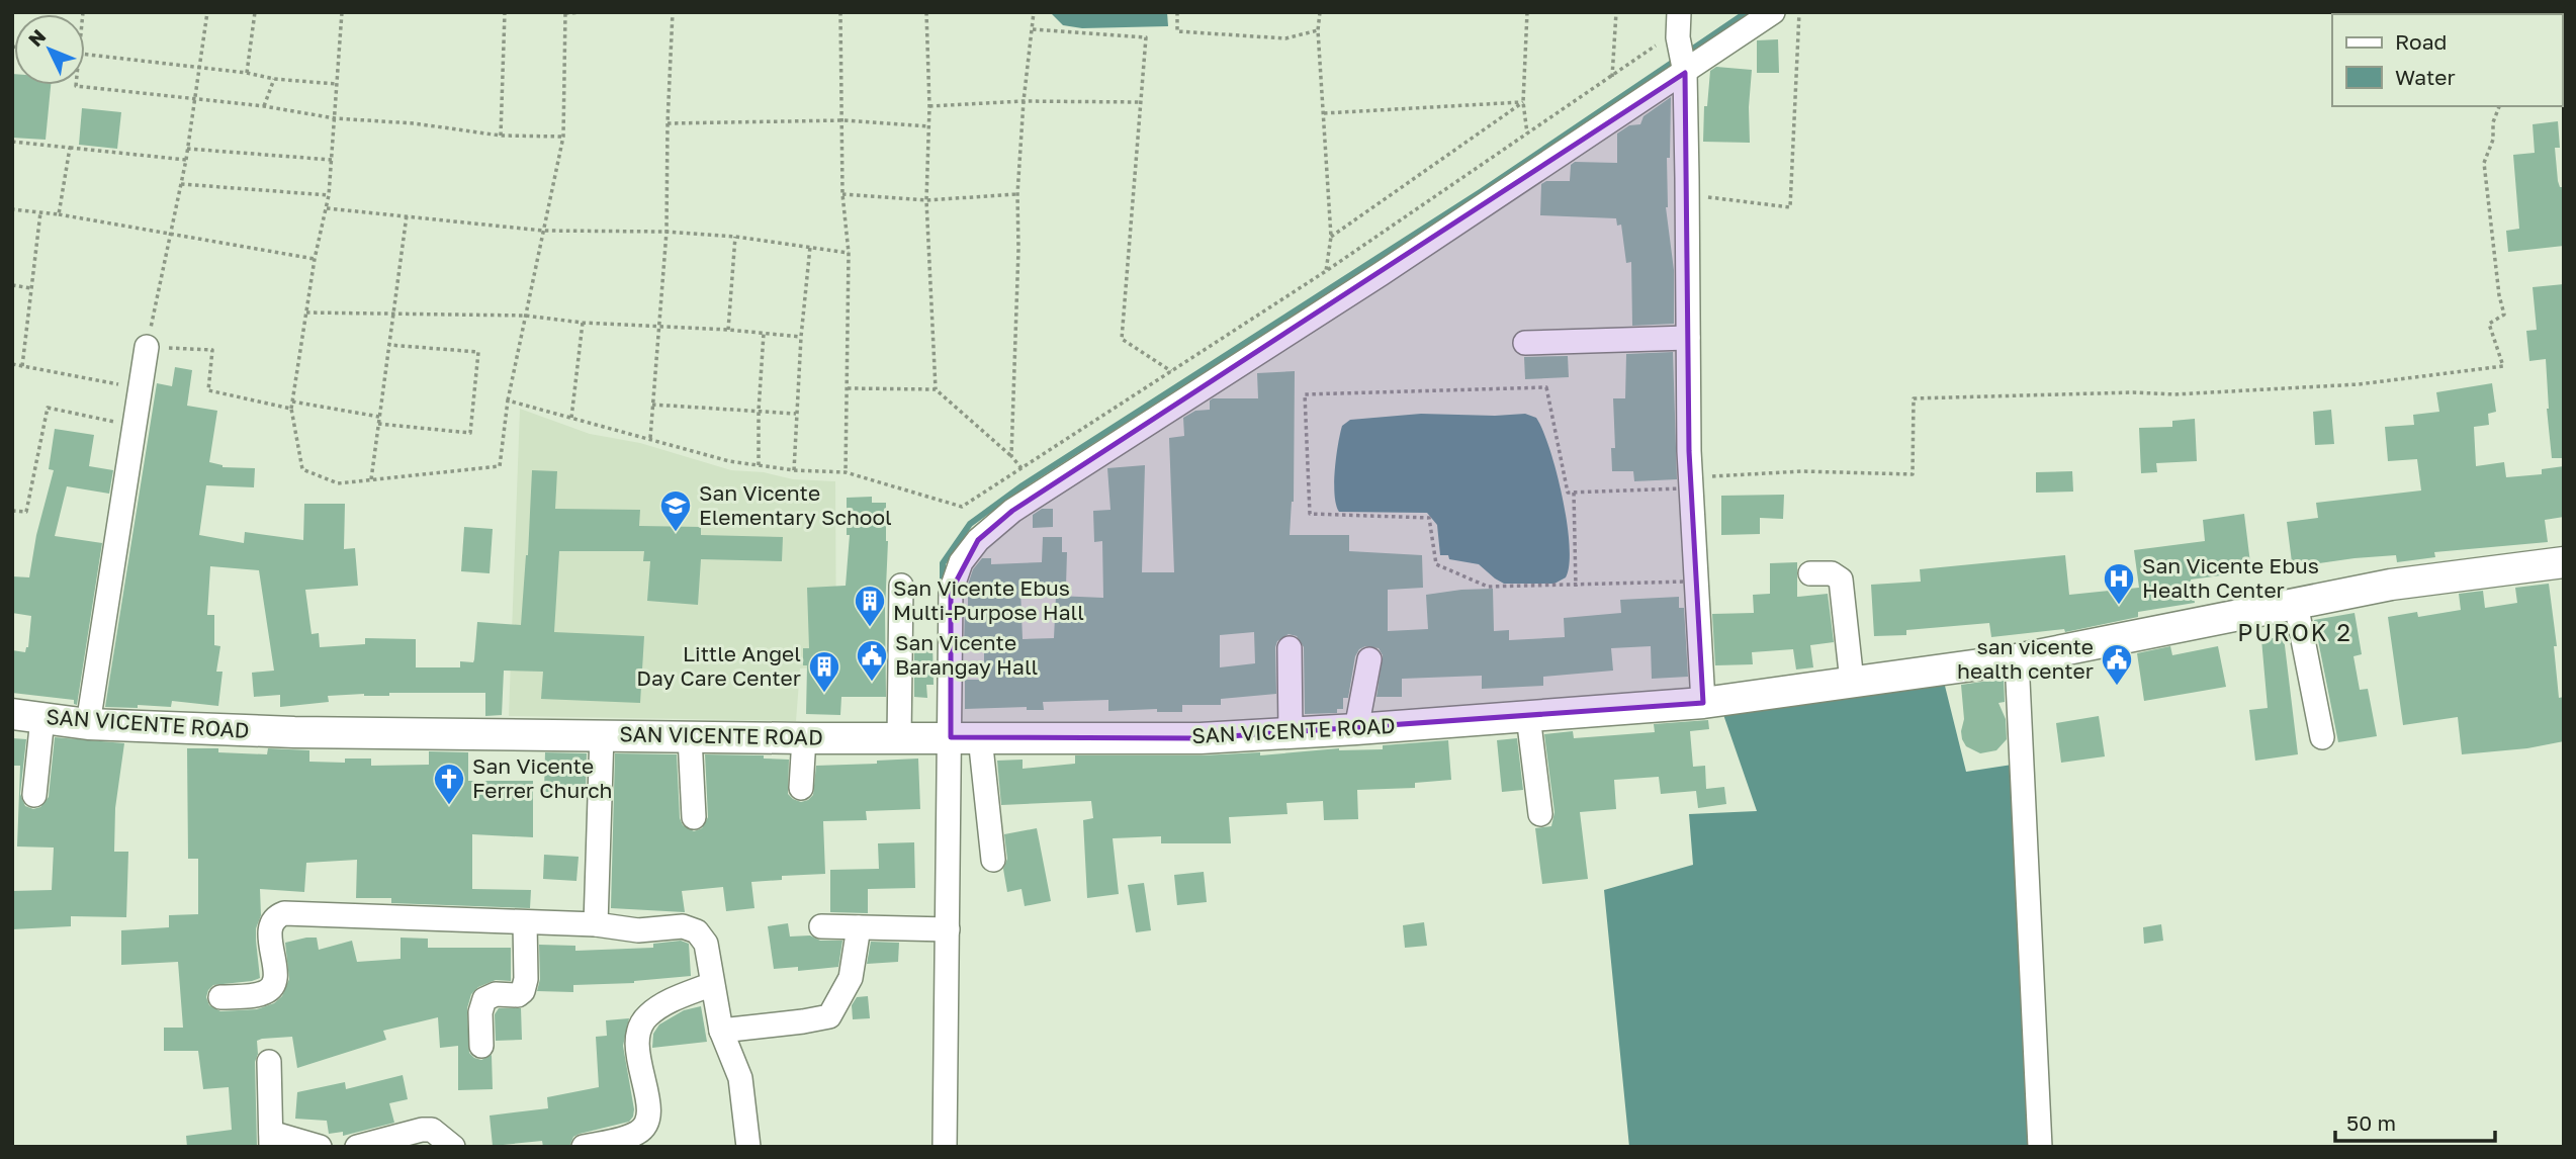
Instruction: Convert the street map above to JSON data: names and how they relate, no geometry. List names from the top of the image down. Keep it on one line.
{"streets":{"street":["SAN VICENTE ROAD"]},"districts":["PUROK 2"],"places":{"school or university":["San Vicente Elementary School"],"hospital":["San Vicente Ebus Health Center"],"building":["San Vicente Ebus Multi-Purpose Hall","Little Angel Day Care Center"],"public building":["San Vicente Barangay Hall","san vicente health center"],"church":["San Vicente Ferrer Church"]},"legend":["Road","Water"],"scale_bar":"50 m","north":"top left"}
